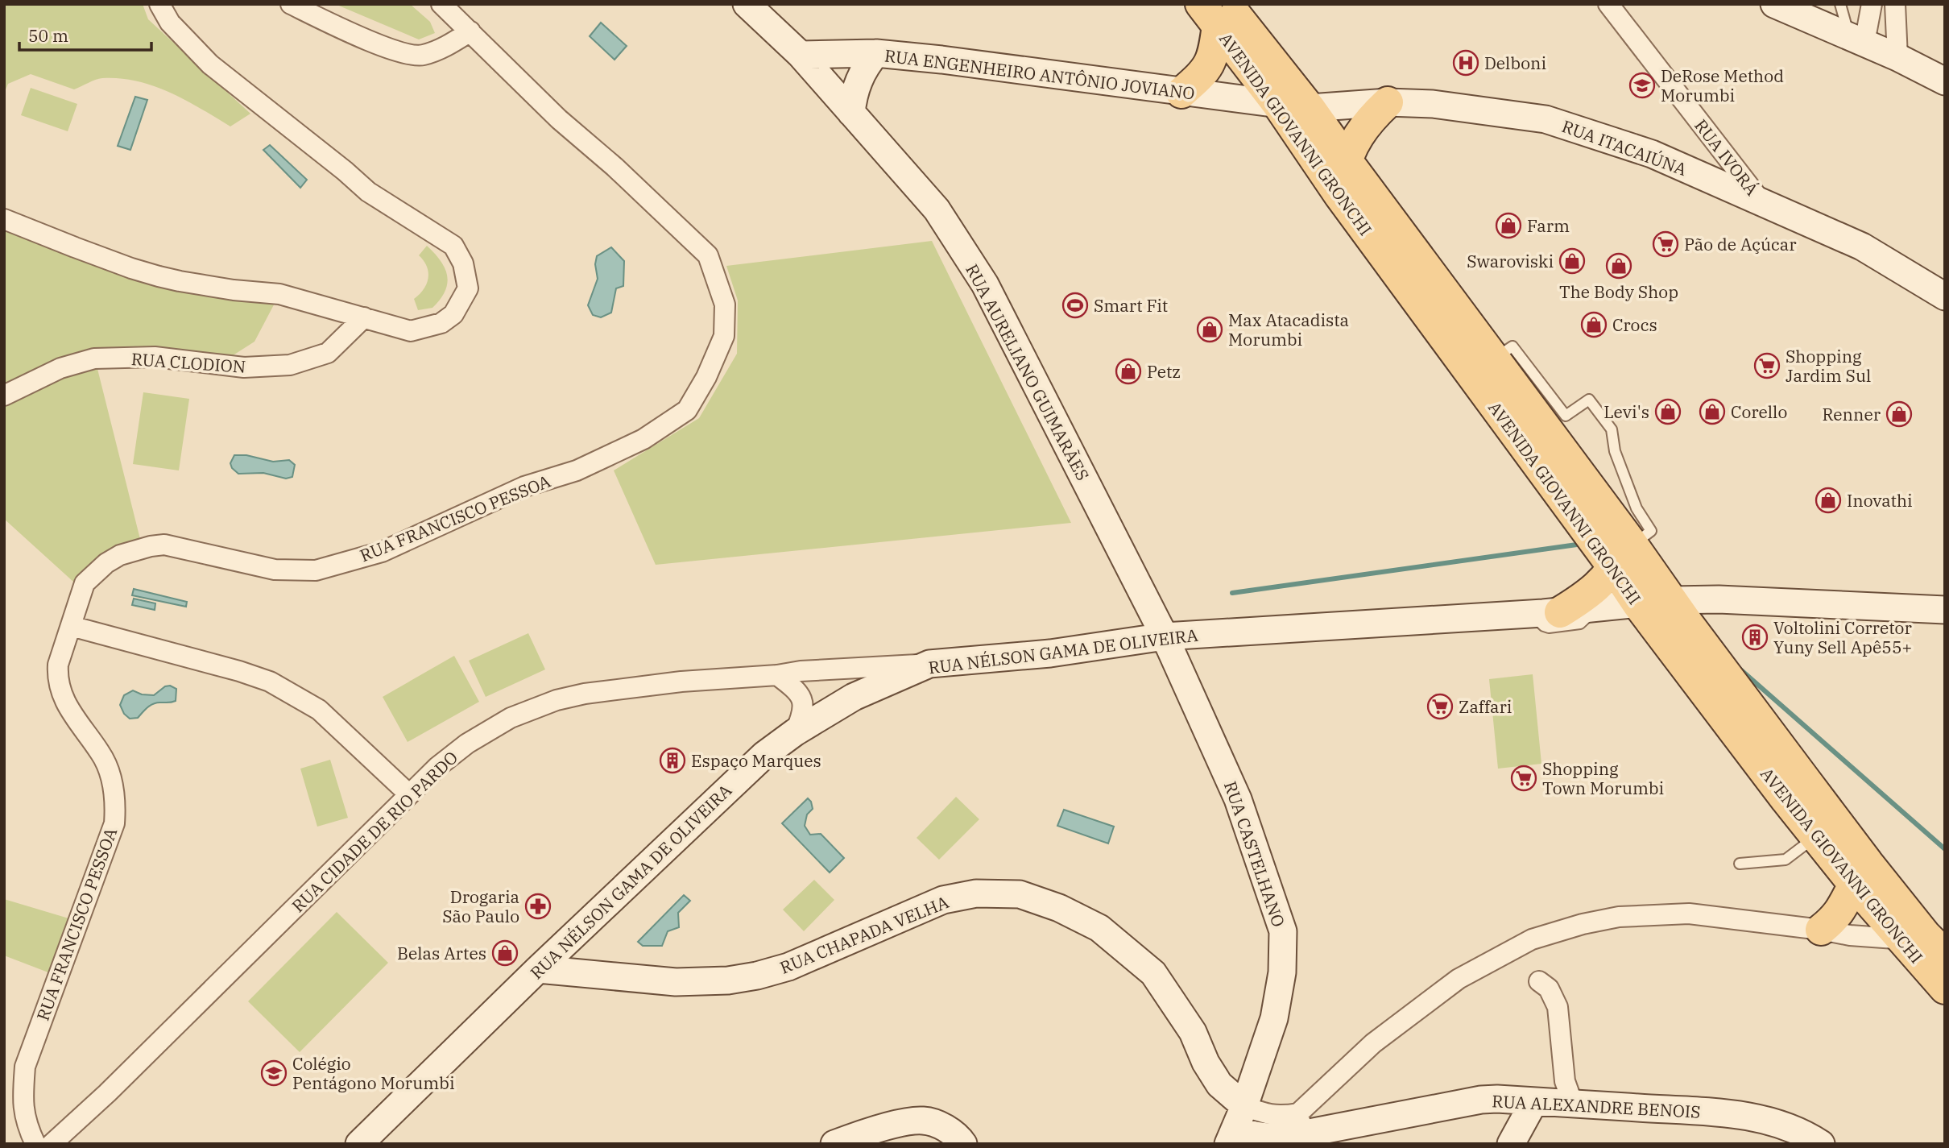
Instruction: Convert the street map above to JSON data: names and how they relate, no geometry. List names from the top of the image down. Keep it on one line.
{"streets":{"main road":["AVENIDA GIOVANNI GRONCHI"],"street":["RUA ENGENHEIRO ANTÔNIO JOVIANO","RUA ITACAIÚNA","RUA IVORÁ","RUA CLODION","RUA AURELIANO GUIMARÃES","RUA FRANCISCO PESSOA","RUA NÉLSON GAMA DE OLIVEIRA","RUA CIDADE DE RIO PARDO","RUA CASTELHANO","RUA CHAPADA VELHA","RUA ALEXANDRE BENOIS"]},"crossings":[["RUA ENGENHEIRO ANTÔNIO JOVIANO","AVENIDA GIOVANNI GRONCHI"],["RUA ENGENHEIRO ANTÔNIO JOVIANO","RUA ITACAIÚNA"],["RUA ENGENHEIRO ANTÔNIO JOVIANO","RUA AURELIANO GUIMARÃES"],["AVENIDA GIOVANNI GRONCHI","RUA ITACAIÚNA"],["AVENIDA GIOVANNI GRONCHI","RUA NÉLSON GAMA DE OLIVEIRA"],["RUA ITACAIÚNA","RUA IVORÁ"],["RUA AURELIANO GUIMARÃES","RUA NÉLSON GAMA DE OLIVEIRA"],["RUA AURELIANO GUIMARÃES","RUA CASTELHANO"],["RUA NÉLSON GAMA DE OLIVEIRA","RUA CIDADE DE RIO PARDO"],["RUA NÉLSON GAMA DE OLIVEIRA","RUA CASTELHANO"],["RUA NÉLSON GAMA DE OLIVEIRA","RUA CHAPADA VELHA"],["RUA CASTELHANO","RUA CHAPADA VELHA"],["RUA CASTELHANO","RUA ALEXANDRE BENOIS"],["RUA CHAPADA VELHA","RUA ALEXANDRE BENOIS"]],"places":{"hospital":["Delboni"],"school or university":["DeRose Method Morumbi","Colégio Pentágono Morumbi"],"shop":["Farm","Swaroviski","The Body Shop","Crocs","Max Atacadista Morumbi","Petz","Levi's","Corello","Renner","Inovathi","Belas Artes"],"supermarket":["Pão de Açúcar","Shopping Jardim Sul","Zaffari","Shopping Town Morumbi"],"sports":["Smart Fit"],"building":["Voltolini Corretor Yuny Sell Apê55+","Espaço Marques"],"pharmacy":["Drogaria São Paulo"]},"scale_bar":"50 m"}
